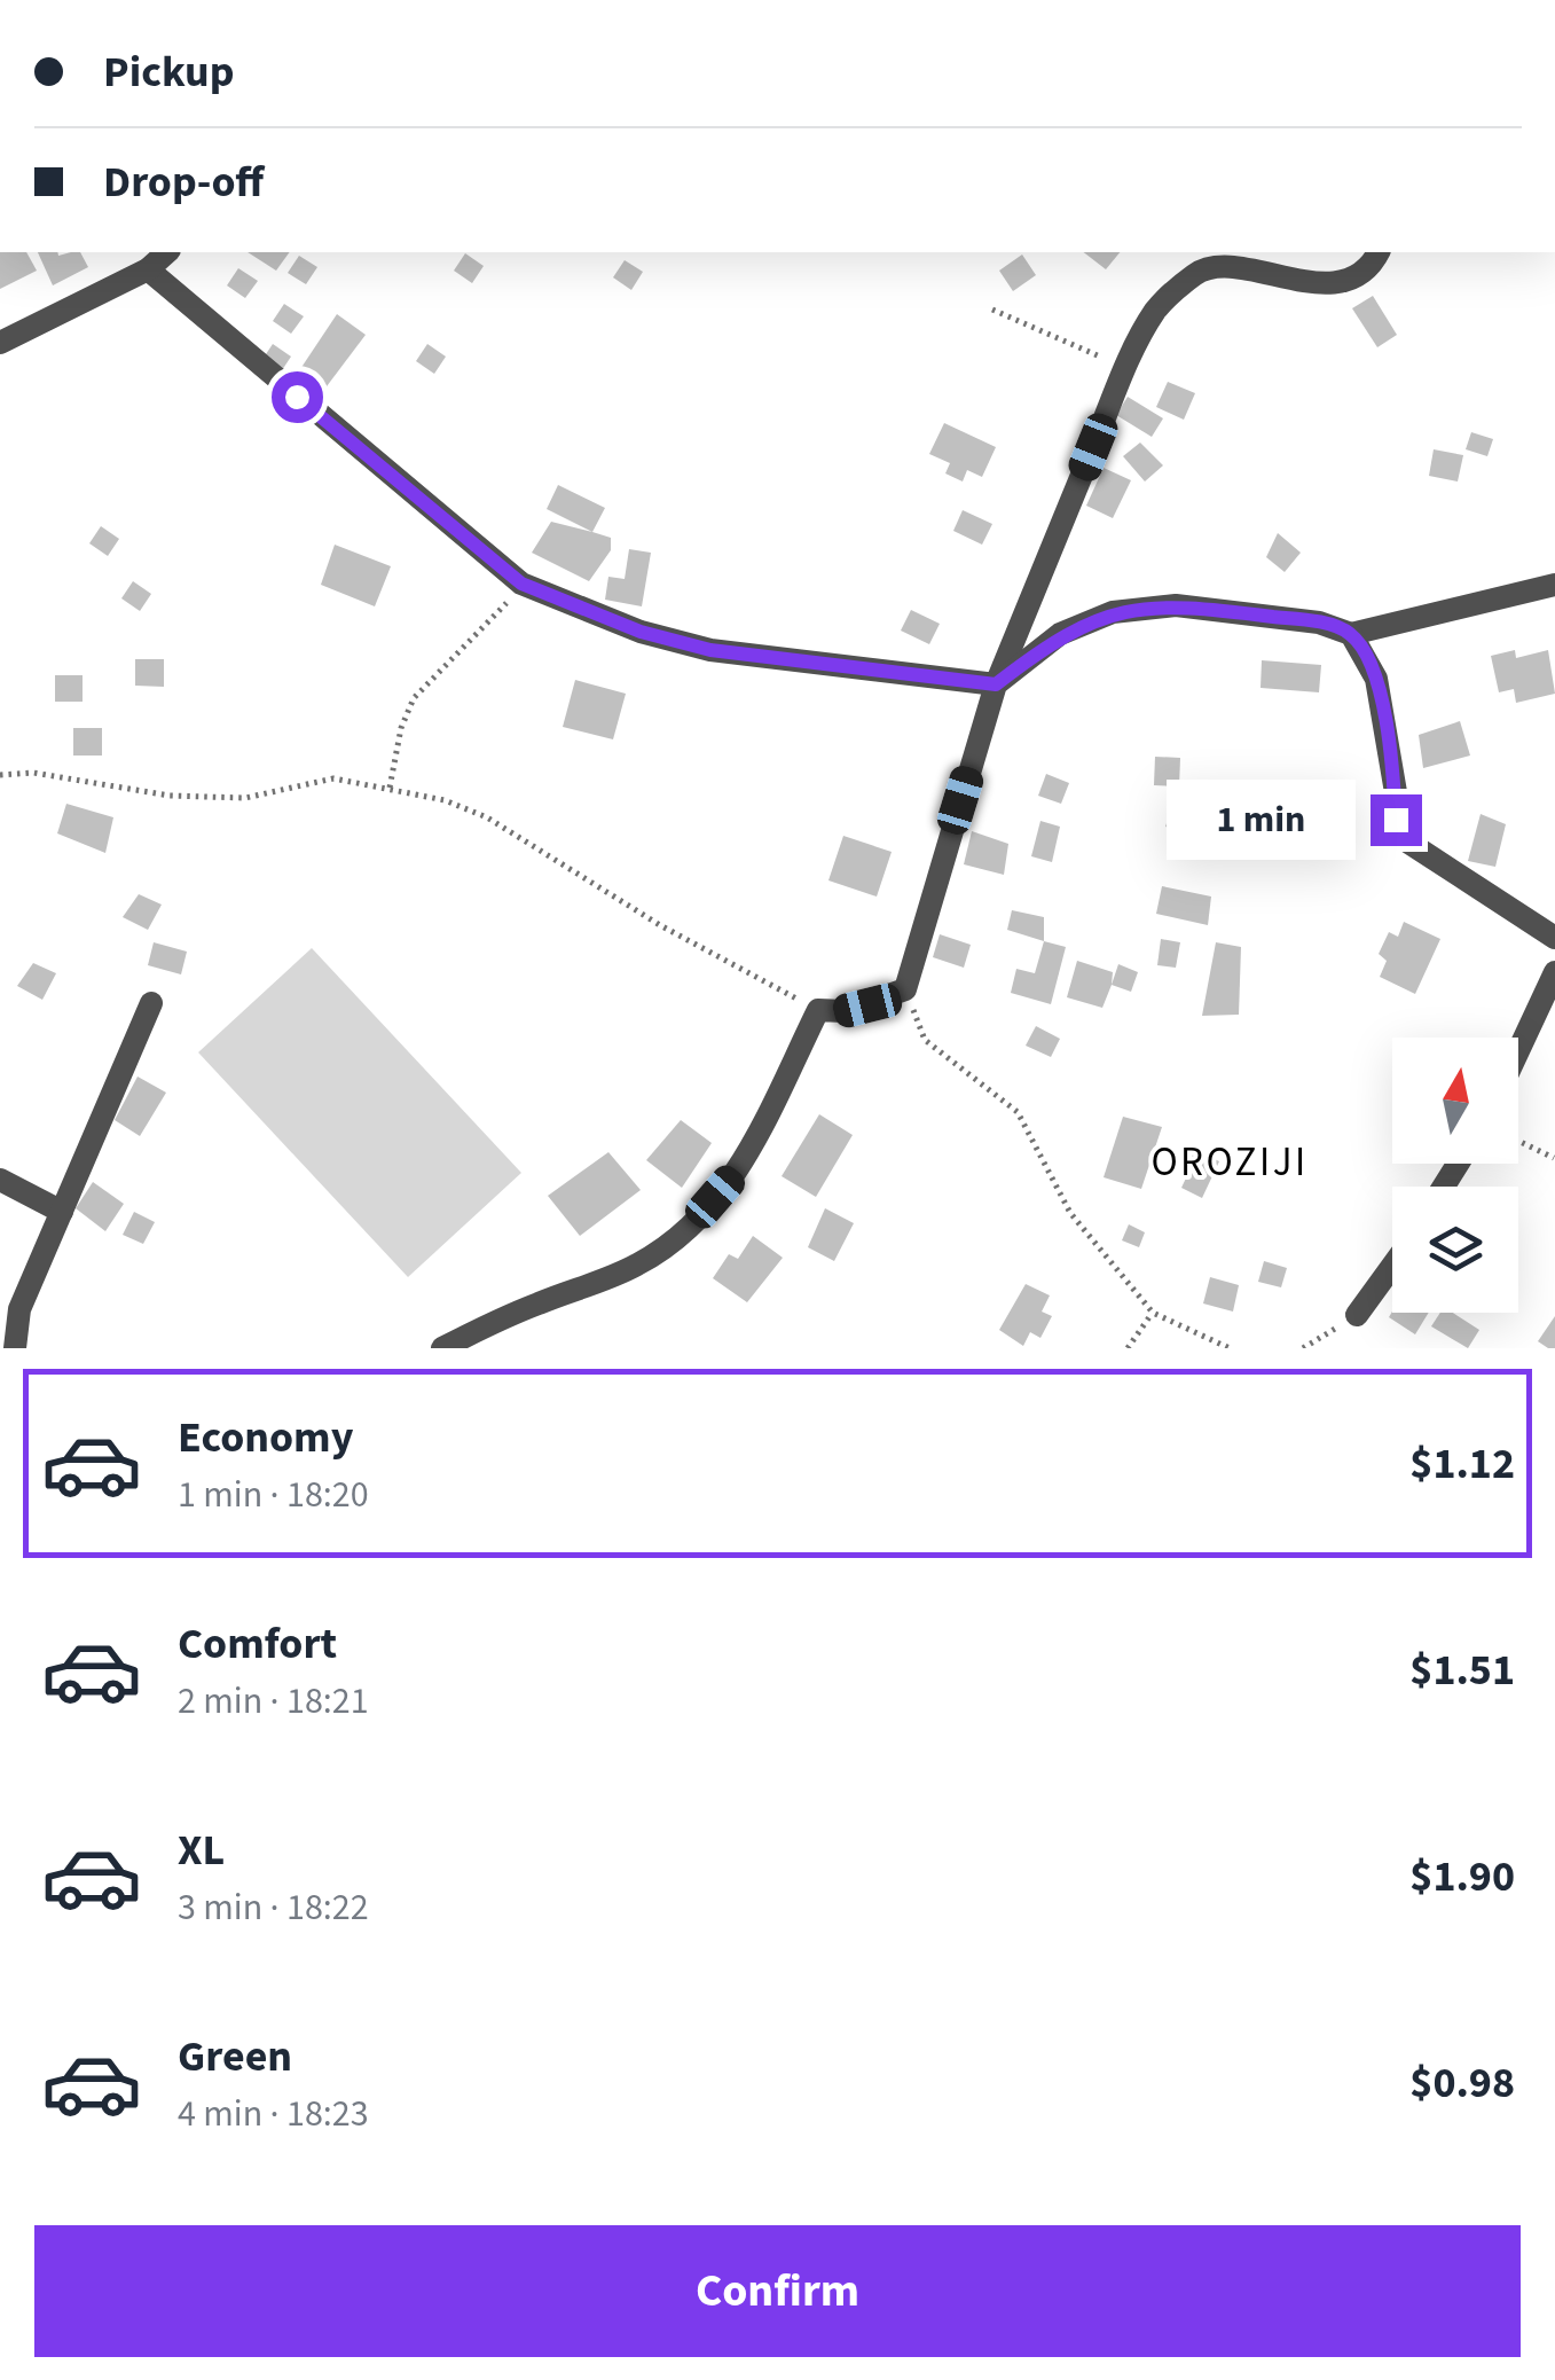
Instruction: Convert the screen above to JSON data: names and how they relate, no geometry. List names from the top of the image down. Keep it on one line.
{"districts":["OROZIJI"],"north":"top","page":{"banner":["Pickup","Drop-off"],"bubble":"1 min","list":[{"name":"Economy","note":"1 min · 18:20","value":"$1.12"},{"name":"Comfort","note":"2 min · 18:21","value":"$1.51"},{"name":"XL","note":"3 min · 18:22","value":"$1.90"},{"name":"Green","note":"4 min · 18:23","value":"$0.98"}],"buttons":"Confirm"}}
